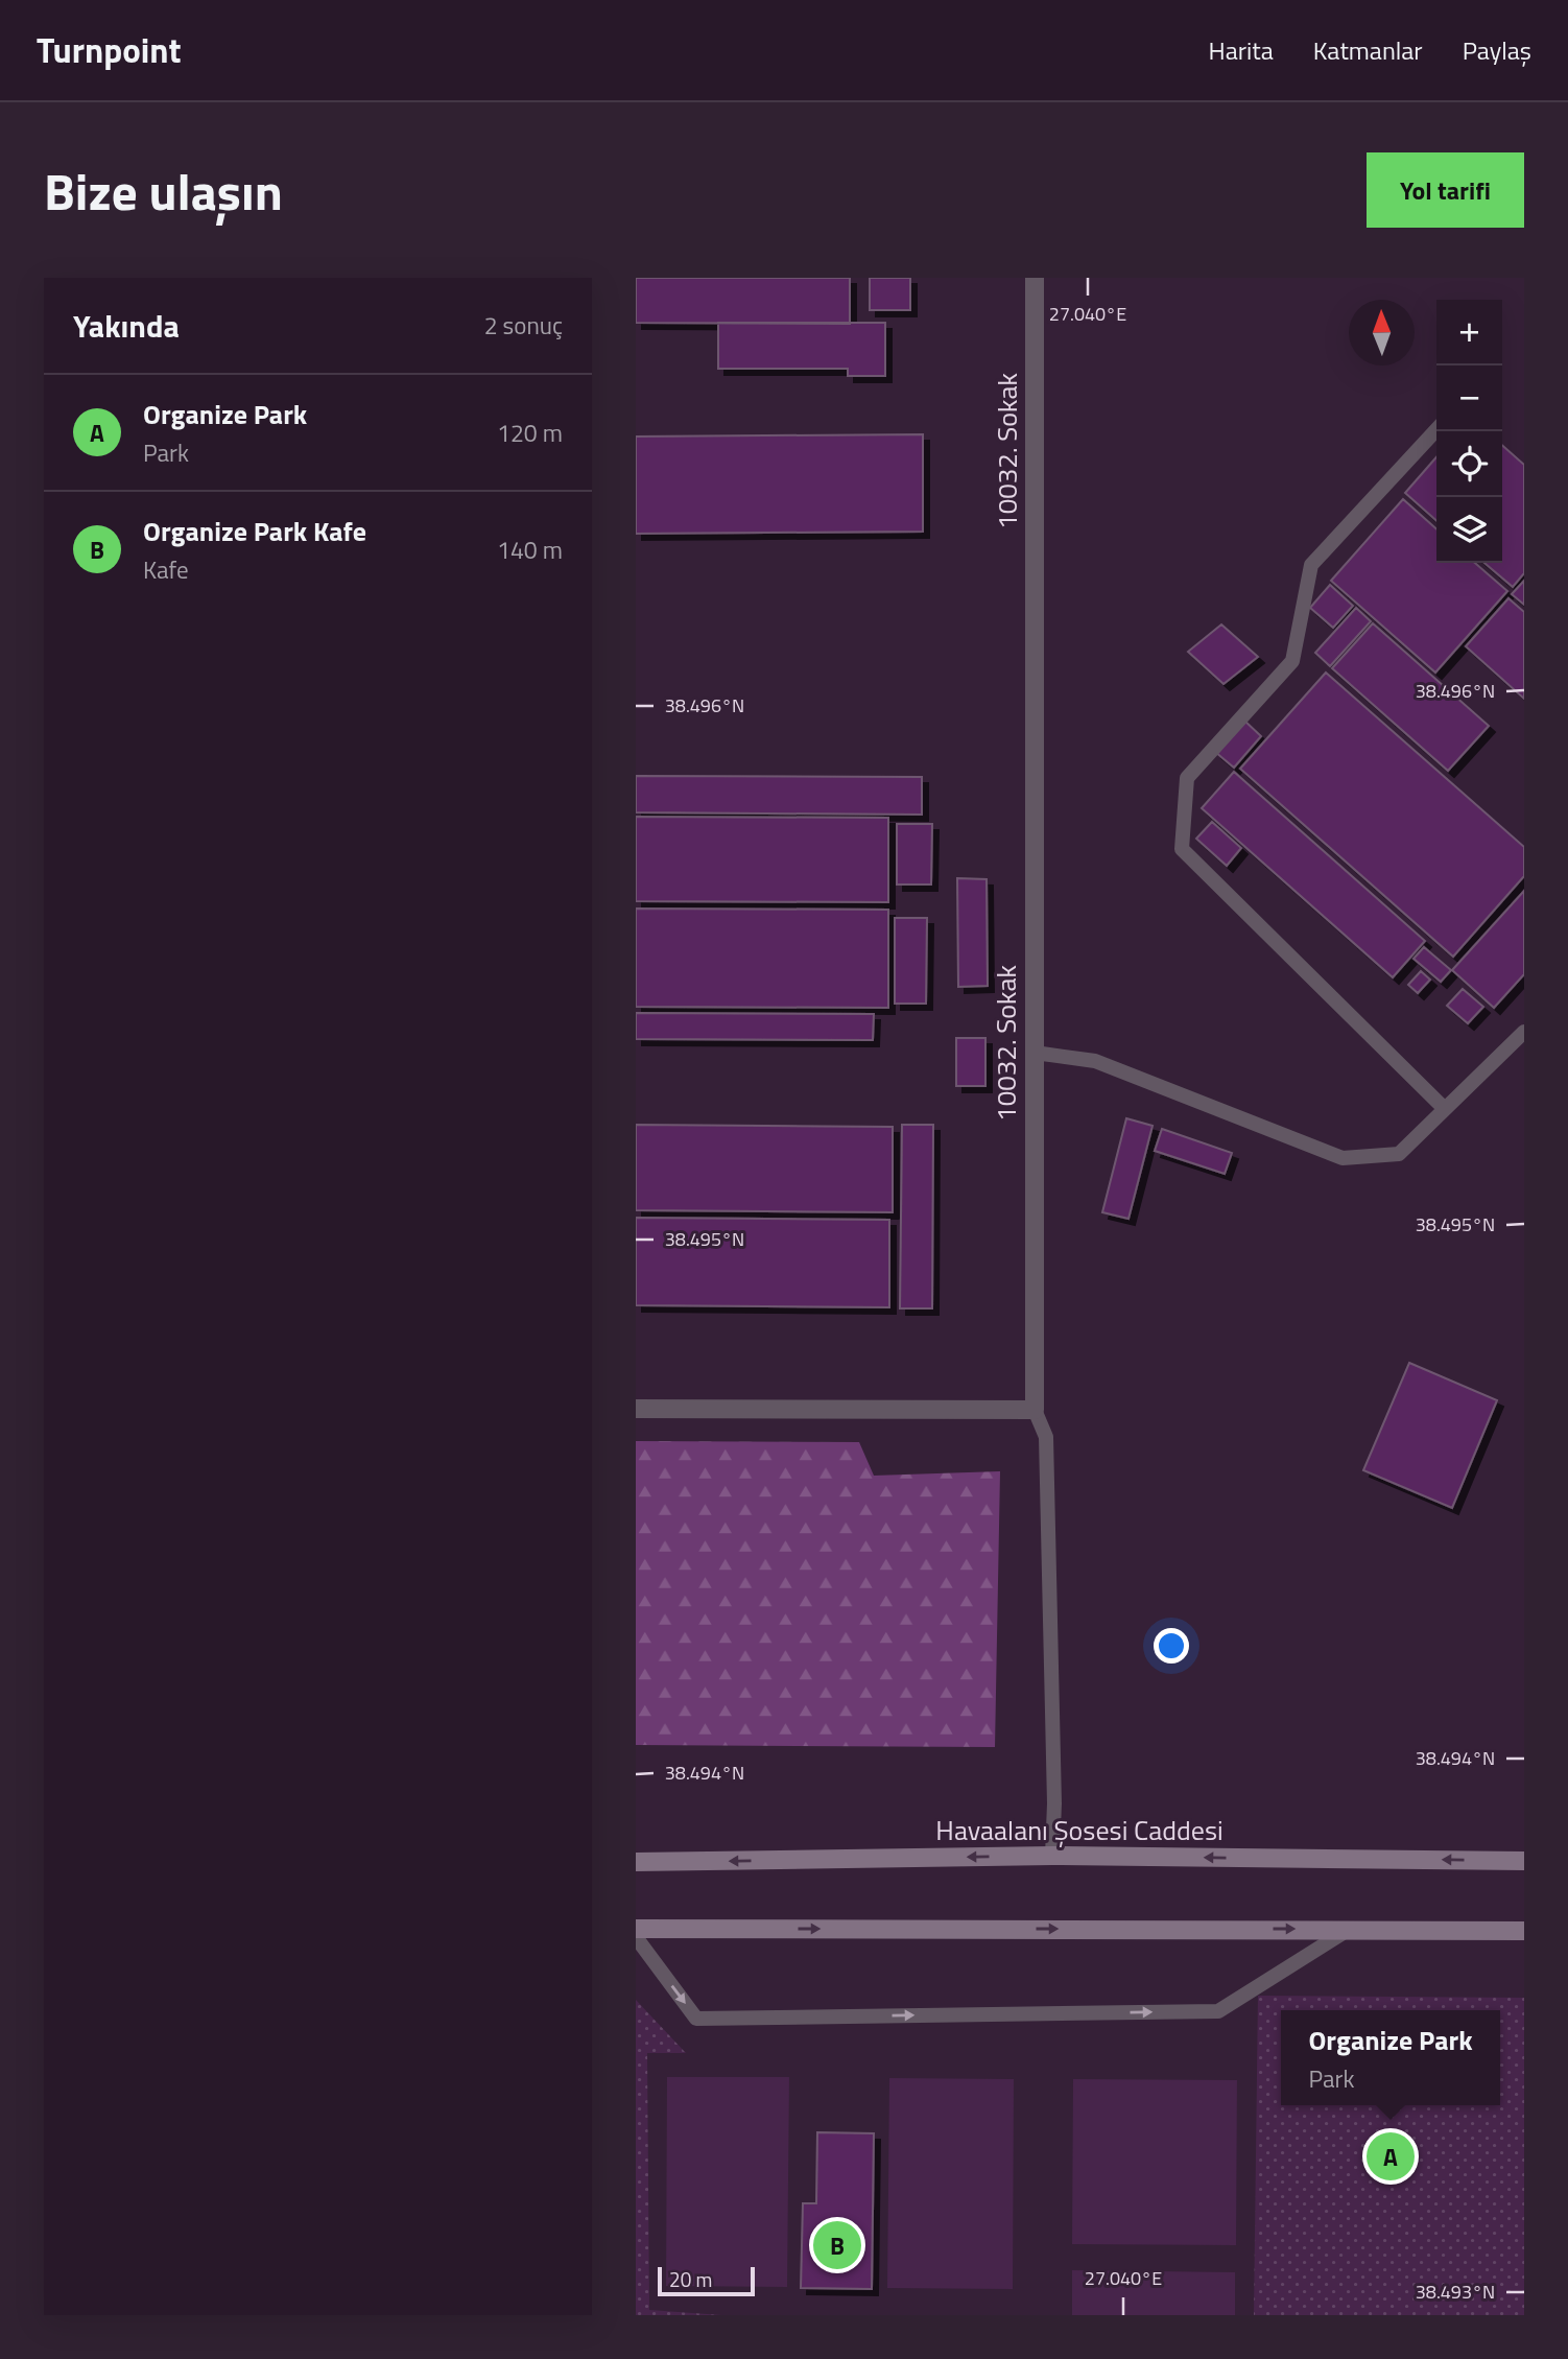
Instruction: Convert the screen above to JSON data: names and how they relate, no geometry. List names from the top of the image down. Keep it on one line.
{"streets":{"street":["10032. Sokak","Havaalanı Şosesi Caddesi"]},"scale_bar":"20 m","north":"top","page":{"header":"Turnpoint","nav":["Harita","Katmanlar","Paylaş"],"title":"Bize ulaşın","buttons":"Yol tarifi","heading":["Yakında","2 sonuç"],"map_buttons":["+","−"],"list":[{"mark":"A","name":"Organize Park","note":"Park","value":"120 m"},{"mark":"B","name":"Organize Park Kafe","note":"Kafe","value":"140 m"}],"popup":["Organize Park","Park"],"pins":["A","B"],"scale":"20 m"},"coordinates":["27.040°E","38.496°N","38.495°N","38.494°N","38.493°N"]}
